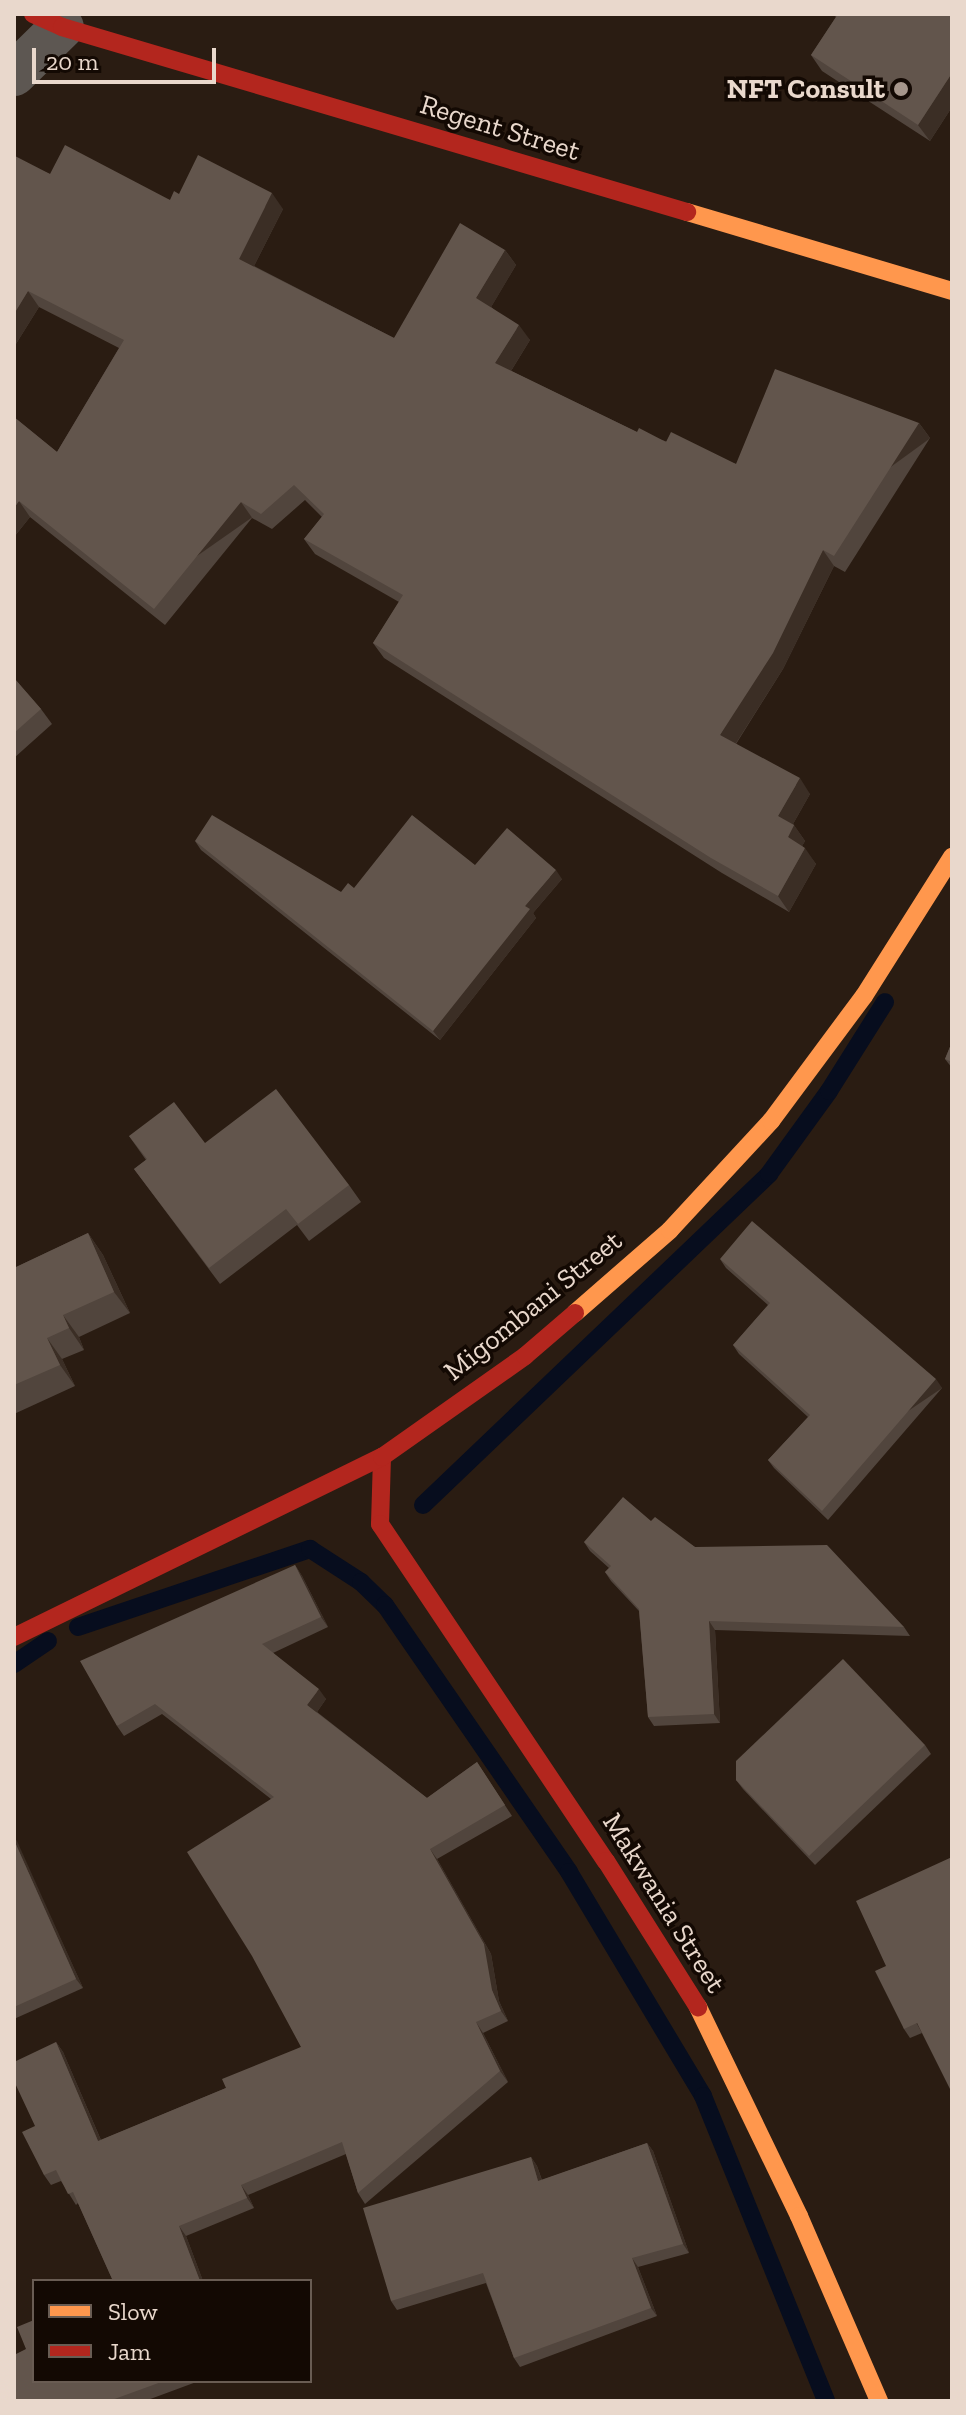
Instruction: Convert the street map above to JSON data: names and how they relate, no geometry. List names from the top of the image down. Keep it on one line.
{"streets":{"street":["Regent Street","Migombani Street","Makwania Street"]},"crossings":[["Migombani Street","Makwania Street"]],"places":["NFT Consult"],"legend":["Slow","Jam"],"scale_bar":"20 m"}
